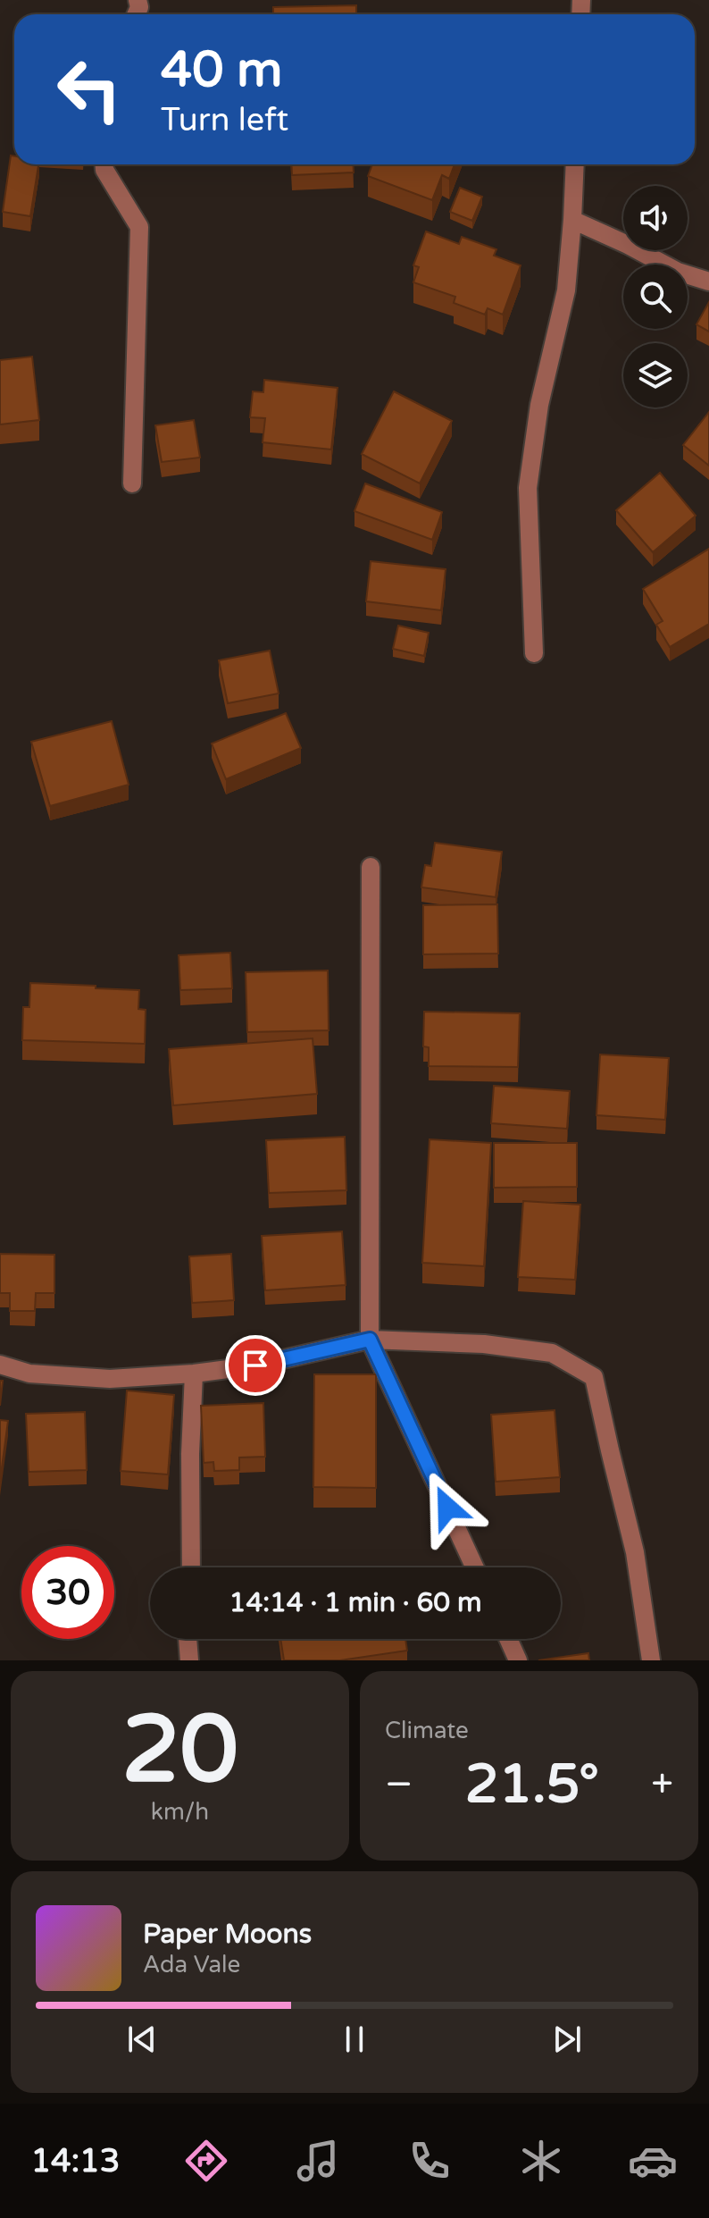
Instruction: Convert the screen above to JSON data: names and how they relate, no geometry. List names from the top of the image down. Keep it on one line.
{"page":{"turn":["40 m","Turn left"],"limit":"30","trip":"14:14 · 1 min · 60 m","tile":[["20","km/h"],"Climate"],"heat":["−","21.5°","+"],"song":["Paper Moons","Ada Vale"],"tabs":"14:13"}}
